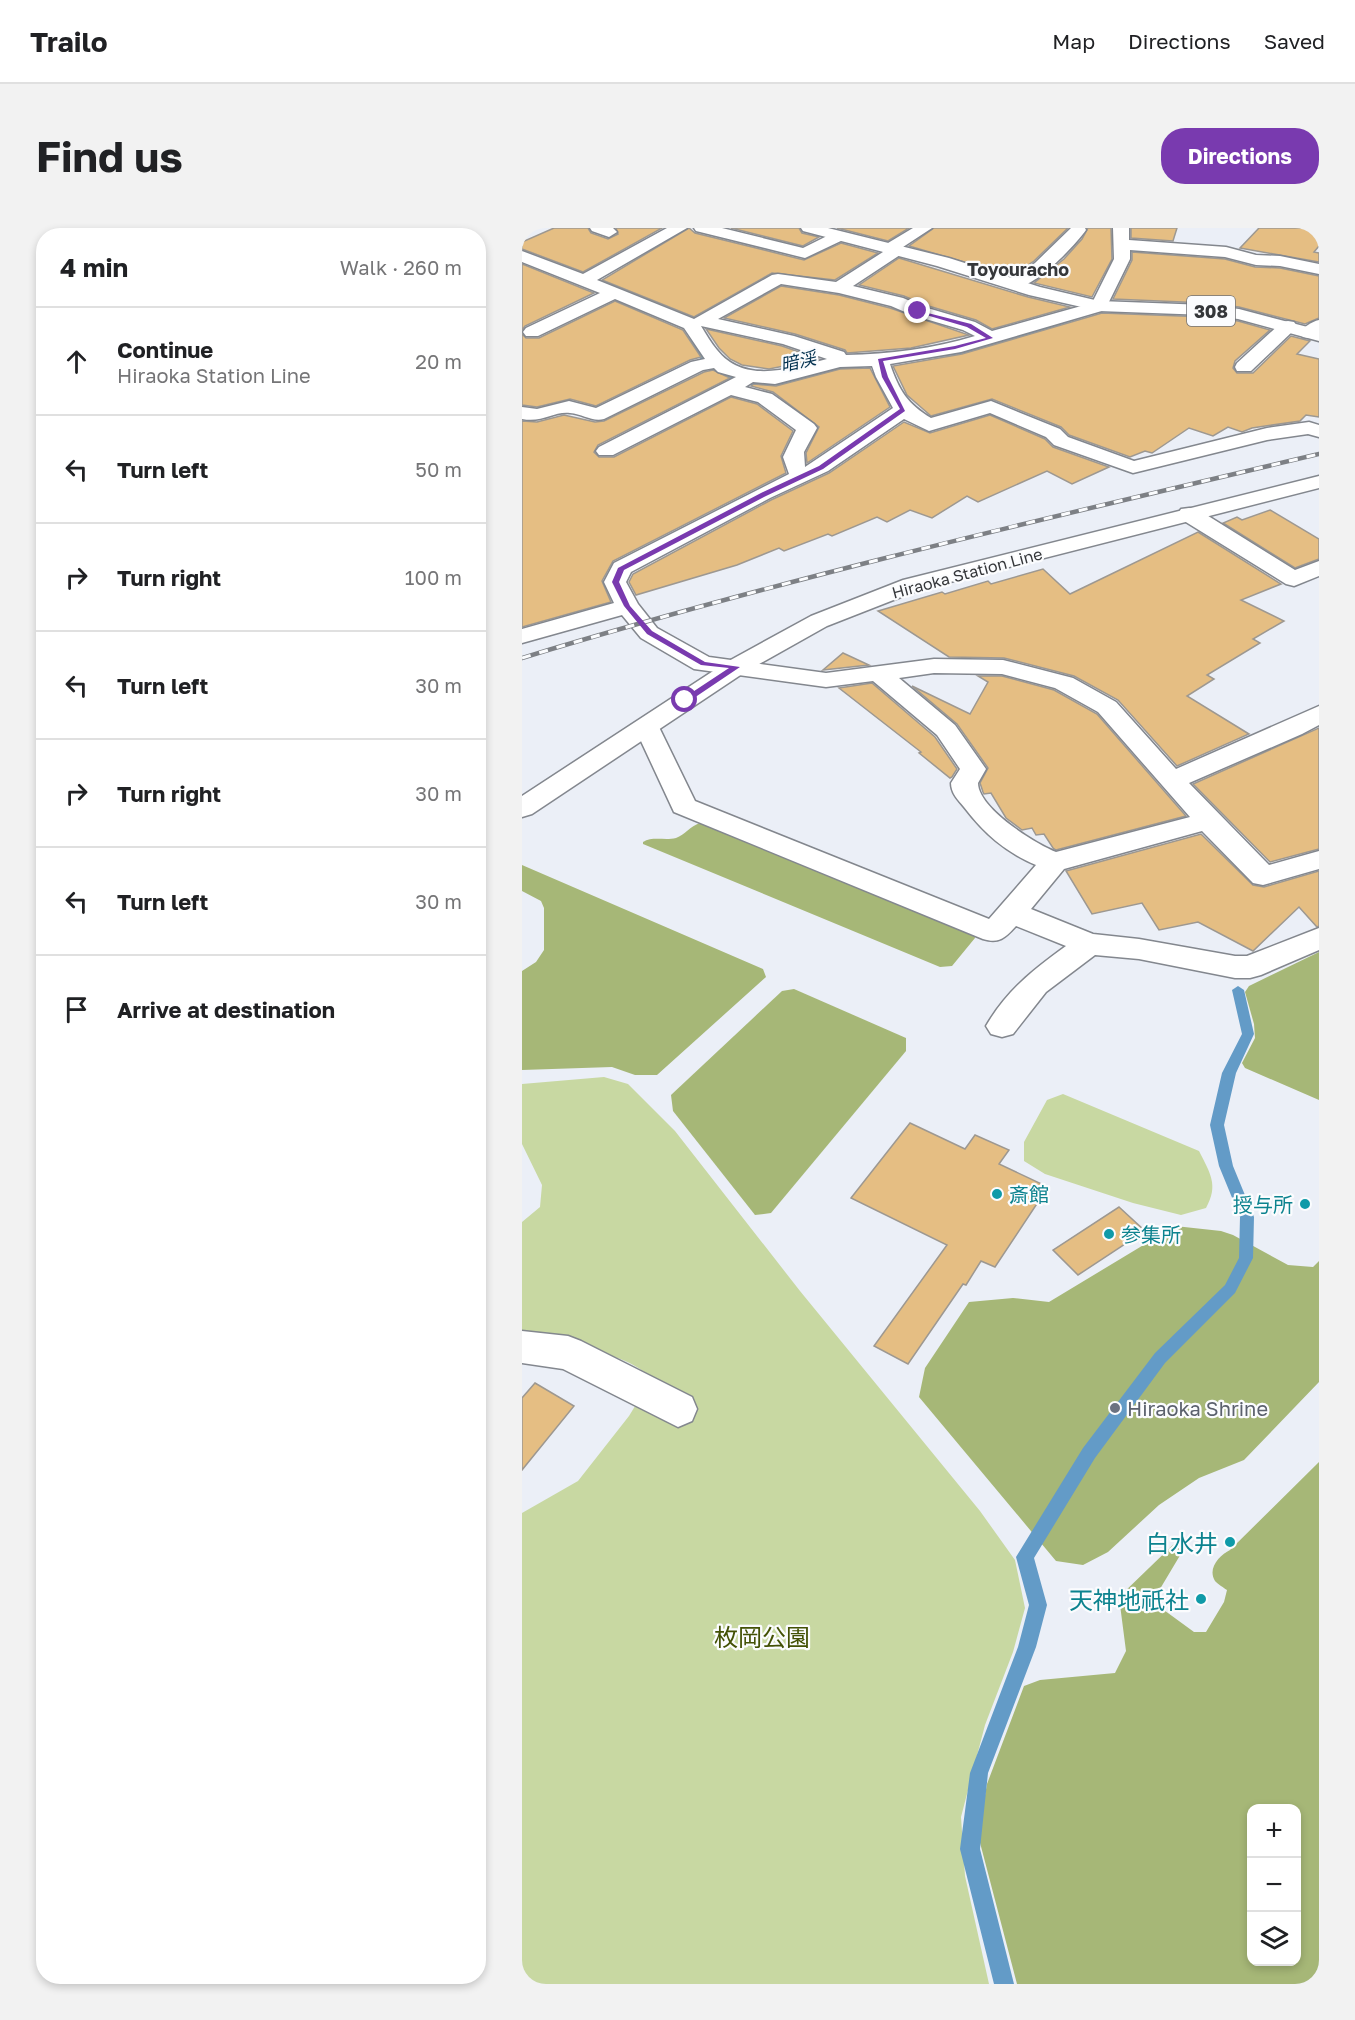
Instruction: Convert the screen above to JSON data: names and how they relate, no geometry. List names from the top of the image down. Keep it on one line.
{"streets":{"main road":["308","Hiraoka Station Line"]},"districts":["Toyouracho"],"water":["暗渓"],"parks":["枚岡公園"],"places":["斎館","授与所","参集所","Hiraoka Shrine","白水井","天神地祇社"],"page":{"header":"Trailo","nav":["Map","Directions","Saved"],"buttons":"Directions","title":"Find us","heading":["4 min","Walk · 260 m"],"list":[["Continue","Hiraoka Station Line","20 m"],["Turn left","50 m"],["Turn right","100 m"],["Turn left","30 m"],["Turn right","30 m"],["Turn left","30 m"],"Arrive at destination"],"map_buttons":["+","−"]}}
